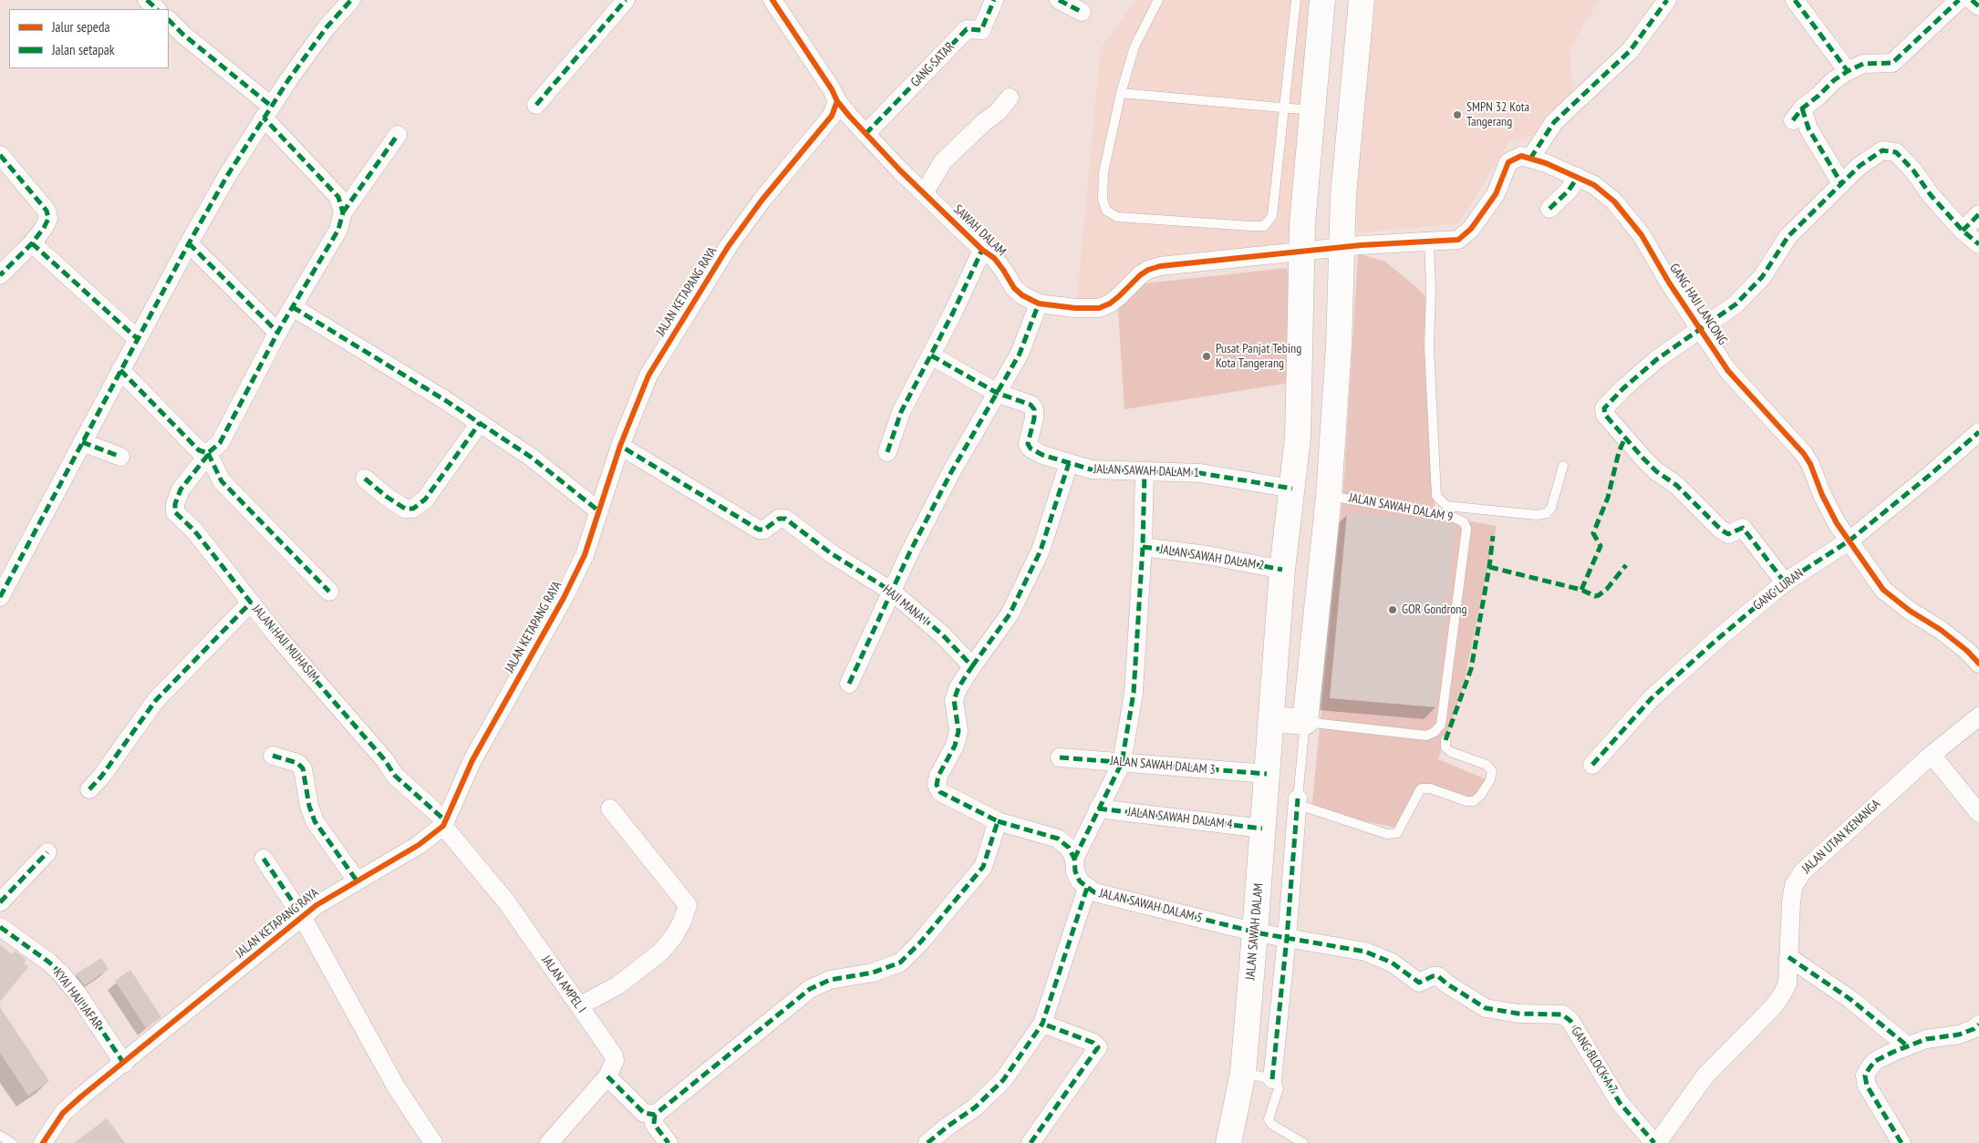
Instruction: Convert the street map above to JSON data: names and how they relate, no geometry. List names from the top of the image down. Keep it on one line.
{"streets":{"street":["GANG SATAR","SAWAH DALAM","JALAN KETAPANG RAYA","GANG HAJI LANCONG","JALAN SAWAH DALAM 1","JALAN SAWAH DALAM 2","GANG LURAN","HAJI MANA I","JALAN HAJI MUHASIM","JALAN SAWAH DALAM 3","JALAN SAWAH DALAM 4","JALAN UTAN KENANGA","JALAN SAWAH DALAM 5","JALAN SAWAH DALAM","JALAN AMPEL I","KYAI HAJI JAFAR","GANG BLOCK A 7"],"lane":["JALAN SAWAH DALAM 9"]},"crossings":[["GANG SATAR","SAWAH DALAM"],["SAWAH DALAM","JALAN KETAPANG RAYA"],["SAWAH DALAM","GANG HAJI LANCONG"],["JALAN KETAPANG RAYA","HAJI MANA I"],["JALAN KETAPANG RAYA","JALAN HAJI MUHASIM"],["JALAN KETAPANG RAYA","JALAN AMPEL I"],["JALAN KETAPANG RAYA","KYAI HAJI JAFAR"],["GANG HAJI LANCONG","GANG LURAN"],["JALAN SAWAH DALAM 9","JALAN SAWAH DALAM"],["JALAN HAJI MUHASIM","JALAN AMPEL I"],["JALAN SAWAH DALAM 3","JALAN SAWAH DALAM"],["JALAN SAWAH DALAM 4","JALAN SAWAH DALAM"],["JALAN UTAN KENANGA","GANG BLOCK A 7"],["JALAN SAWAH DALAM 5","JALAN SAWAH DALAM"],["JALAN SAWAH DALAM 5","GANG BLOCK A 7"]],"places":["SMPN 32 Kota Tangerang","Pusat Panjat Tebing Kota Tangerang","GOR Gondrong"],"legend":["Jalur sepeda","Jalan setapak"]}
